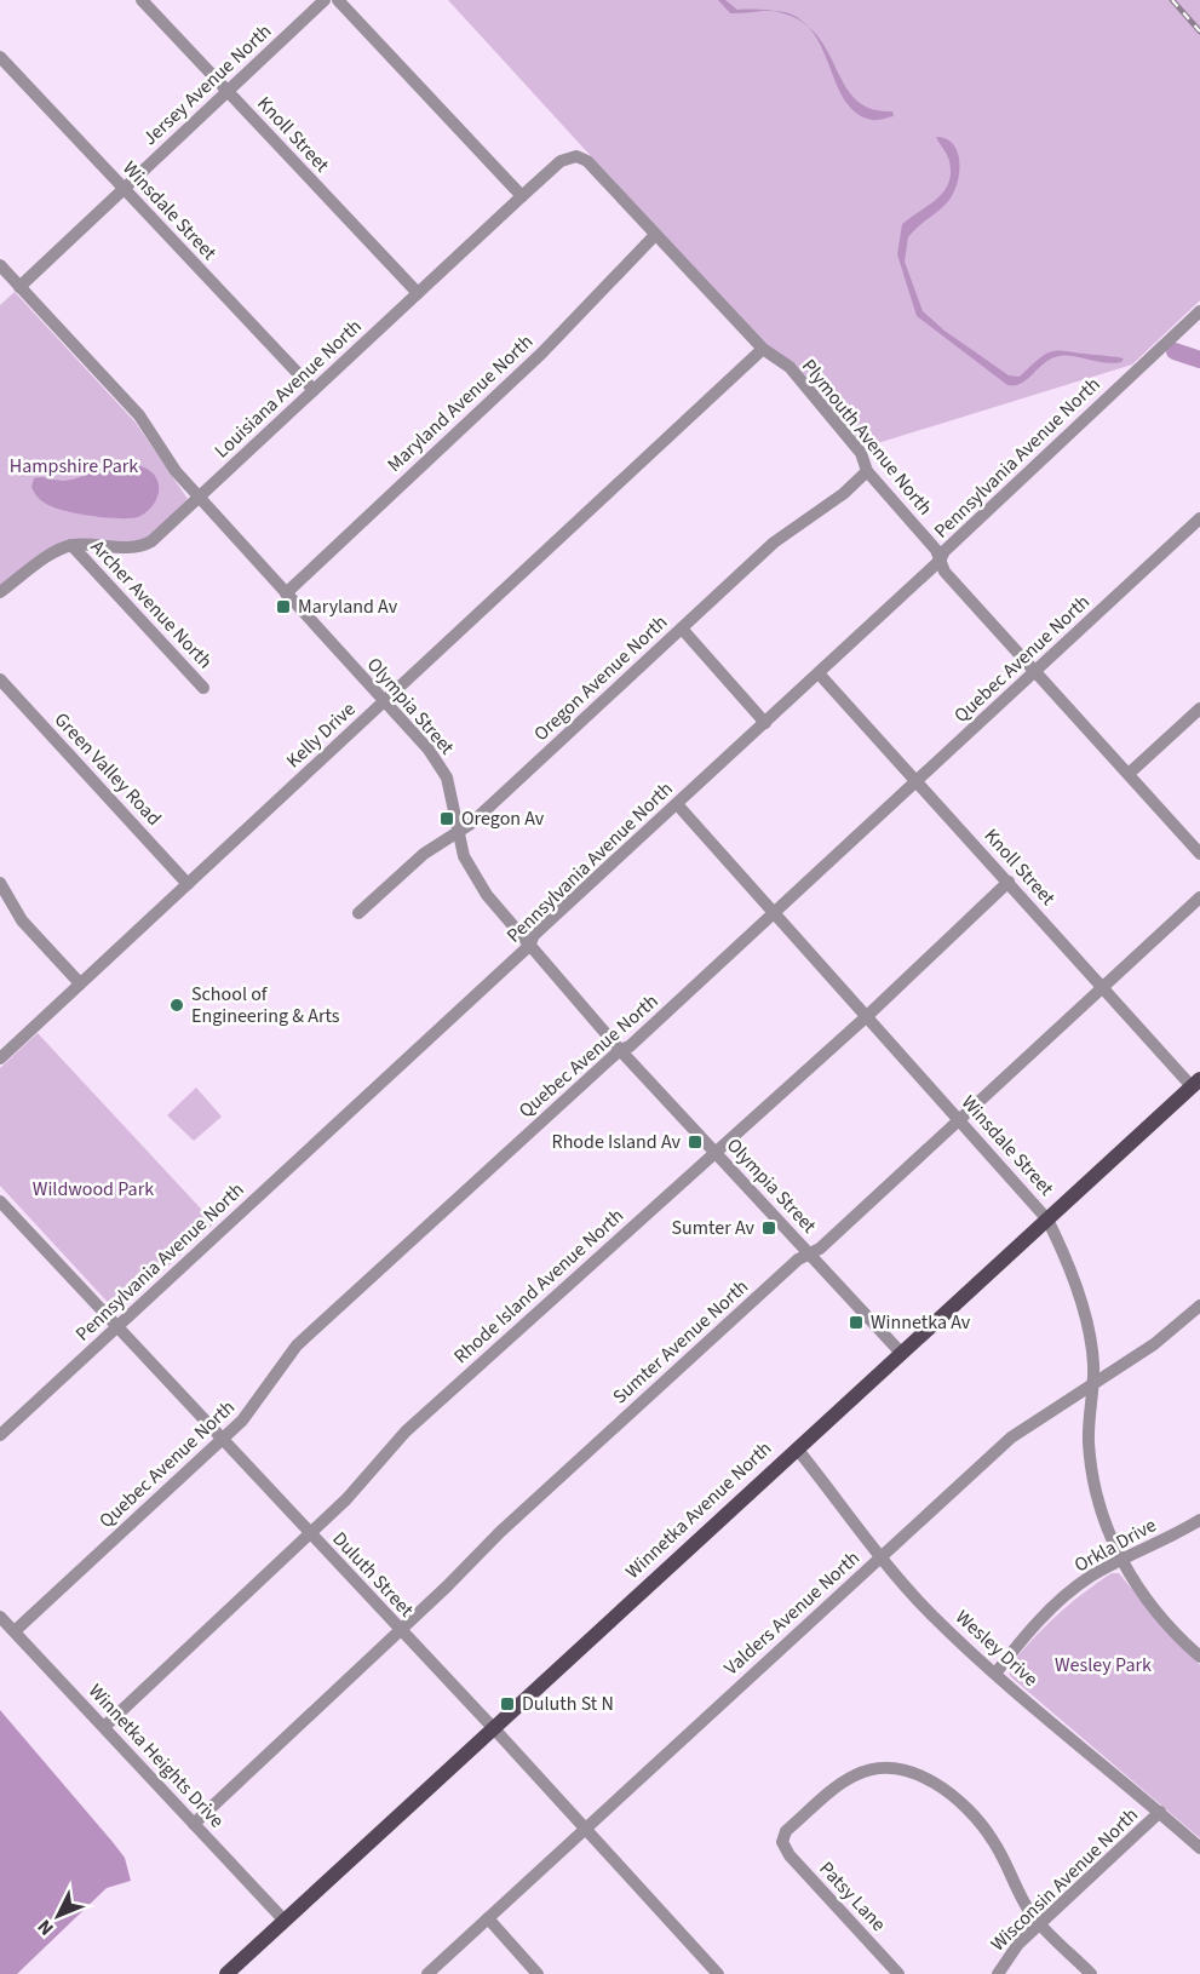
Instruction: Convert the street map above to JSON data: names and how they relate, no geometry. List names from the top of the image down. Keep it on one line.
{"streets":{"main road":["Winnetka Avenue North"],"street":["Jersey Avenue North","Knoll Street","Winsdale Street","Louisiana Avenue North","Maryland Avenue North","Plymouth Avenue North","Pennsylvania Avenue North","Archer Avenue North","Quebec Avenue North","Oregon Avenue North","Olympia Street","Kelly Drive","Green Valley Road","Rhode Island Avenue North","Sumter Avenue North","Orkla Drive","Duluth Street","Valders Avenue North","Wesley Drive","Winnetka Heights Drive","Wisconsin Avenue North","Patsy Lane"]},"crossings":[["Jersey Avenue North","Knoll Street"],["Jersey Avenue North","Winsdale Street"],["Jersey Avenue North","Olympia Street"],["Knoll Street","Louisiana Avenue North"],["Knoll Street","Pennsylvania Avenue North"],["Knoll Street","Quebec Avenue North"],["Knoll Street","Rhode Island Avenue North"],["Knoll Street","Sumter Avenue North"],["Knoll Street","Winnetka Avenue North"],["Winsdale Street","Louisiana Avenue North"],["Winsdale Street","Pennsylvania Avenue North"],["Winsdale Street","Quebec Avenue North"],["Winsdale Street","Rhode Island Avenue North"],["Winsdale Street","Sumter Avenue North"],["Winsdale Street","Winnetka Avenue North"],["Winsdale Street","Orkla Drive"],["Winsdale Street","Valders Avenue North"],["Louisiana Avenue North","Plymouth Avenue North"],["Louisiana Avenue North","Archer Avenue North"],["Louisiana Avenue North","Olympia Street"],["Maryland Avenue North","Plymouth Avenue North"],["Maryland Avenue North","Olympia Street"],["Plymouth Avenue North","Pennsylvania Avenue North"],["Plymouth Avenue North","Quebec Avenue North"],["Plymouth Avenue North","Oregon Avenue North"],["Plymouth Avenue North","Kelly Drive"],["Pennsylvania Avenue North","Olympia Street"],["Pennsylvania Avenue North","Duluth Street"],["Quebec Avenue North","Olympia Street"],["Quebec Avenue North","Duluth Street"],["Quebec Avenue North","Winnetka Heights Drive"],["Oregon Avenue North","Olympia Street"],["Olympia Street","Kelly Drive"],["Olympia Street","Rhode Island Avenue North"],["Olympia Street","Sumter Avenue North"],["Olympia Street","Winnetka Avenue North"],["Kelly Drive","Green Valley Road"],["Rhode Island Avenue North","Duluth Street"],["Rhode Island Avenue North","Winnetka Heights Drive"],["Sumter Avenue North","Duluth Street"],["Sumter Avenue North","Winnetka Heights Drive"],["Winnetka Avenue North","Duluth Street"],["Winnetka Avenue North","Wesley Drive"],["Winnetka Avenue North","Winnetka Heights Drive"],["Orkla Drive","Wesley Drive"],["Duluth Street","Valders Avenue North"],["Valders Avenue North","Wesley Drive"],["Wesley Drive","Wisconsin Avenue North"],["Wisconsin Avenue North","Patsy Lane"]],"parks":["Hampshire Park","Wildwood Park","Wesley Park"],"places":{"transit":["Maryland Av","Oregon Av","Rhode Island Av","Sumter Av","Winnetka Av","Duluth St N"],"other":["School of Engineering & Arts"]},"north":"bottom left"}
